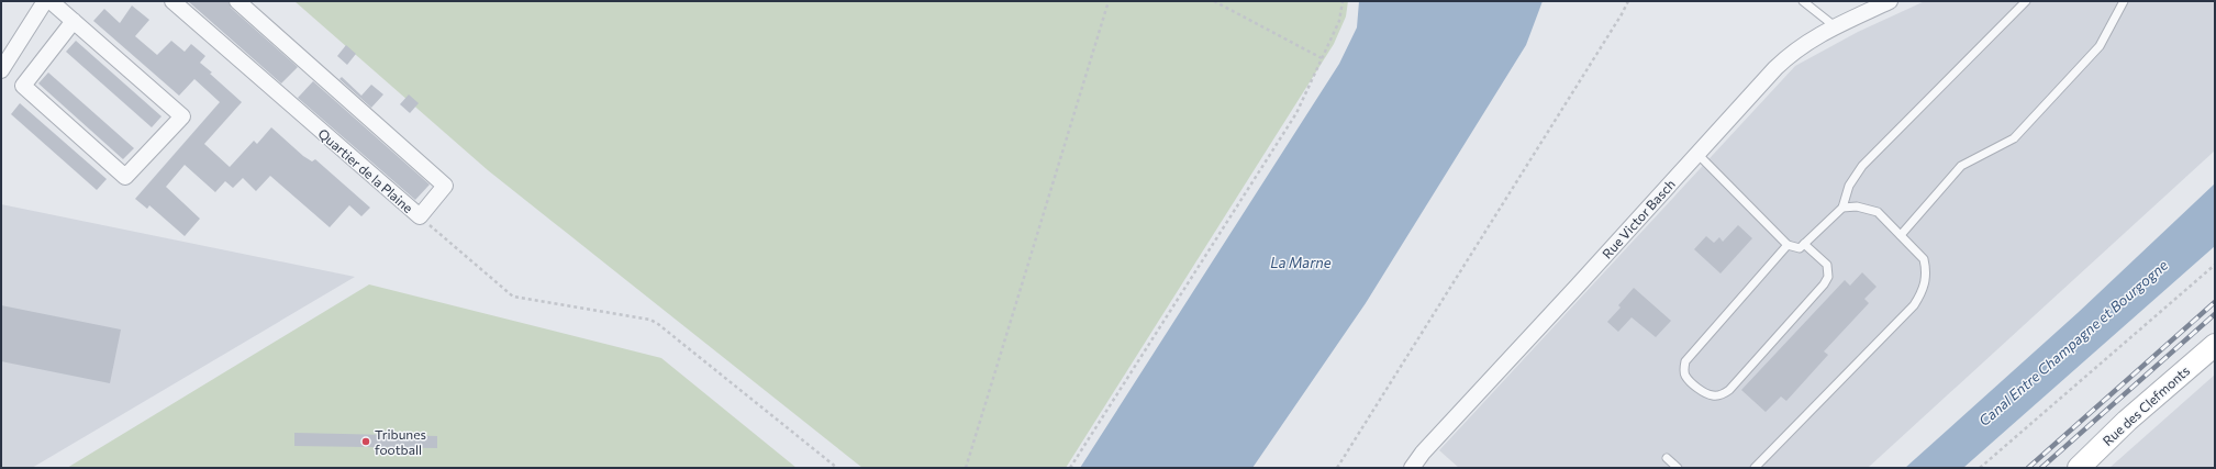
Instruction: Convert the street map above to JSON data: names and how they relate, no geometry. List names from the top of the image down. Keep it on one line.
{"streets":{"street":["Quartier de la Plaine","Rue Victor Basch","Rue des Clefmonts"]},"water":["La Marne","Canal Entre Champagne et Bourgogne"],"places":["Tribunes football"]}
